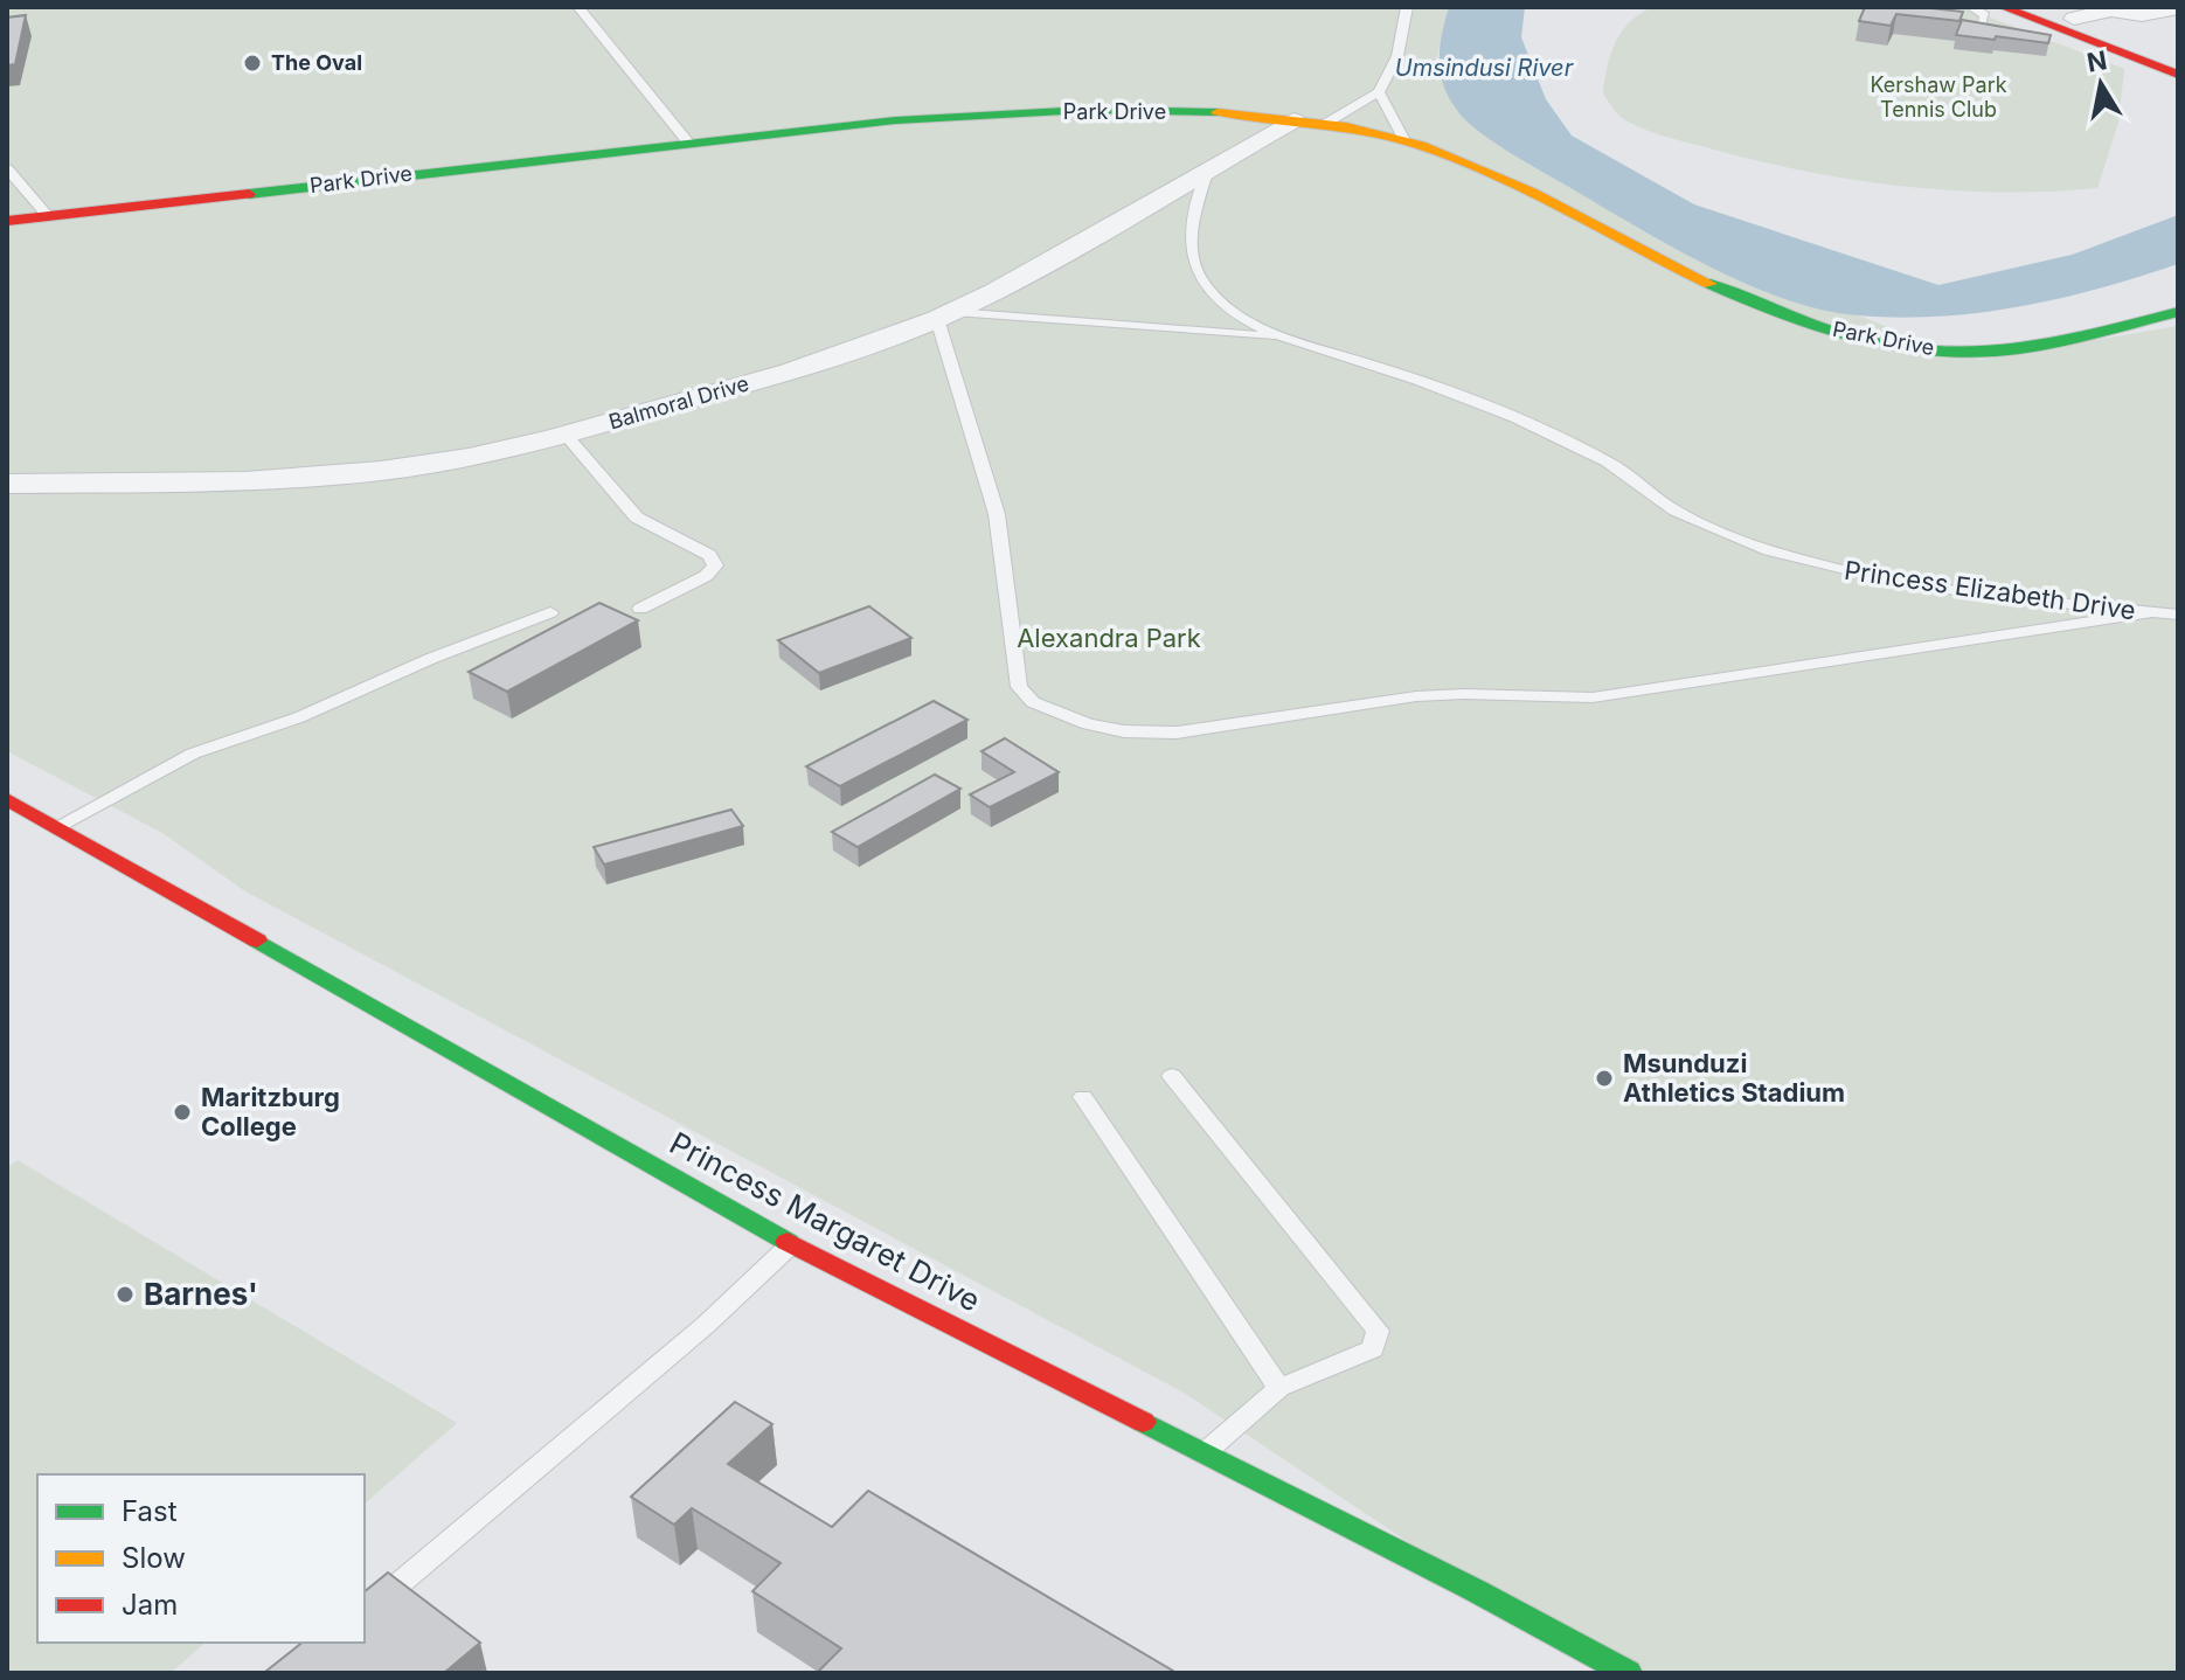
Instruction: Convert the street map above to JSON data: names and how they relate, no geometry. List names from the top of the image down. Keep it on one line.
{"streets":{"street":["Park Drive","Balmoral Drive","Princess Margaret Drive"],"lane":["Princess Elizabeth Drive"]},"crossings":[["Park Drive","Balmoral Drive"],["Balmoral Drive","Princess Elizabeth Drive"]],"water":["Umsindusi River"],"parks":["Kershaw Park Tennis Club","Alexandra Park"],"places":["The Oval","Msunduzi Athletics Stadium","Maritzburg College","Barnes'"],"legend":["Fast","Slow","Jam"],"north":"top"}
